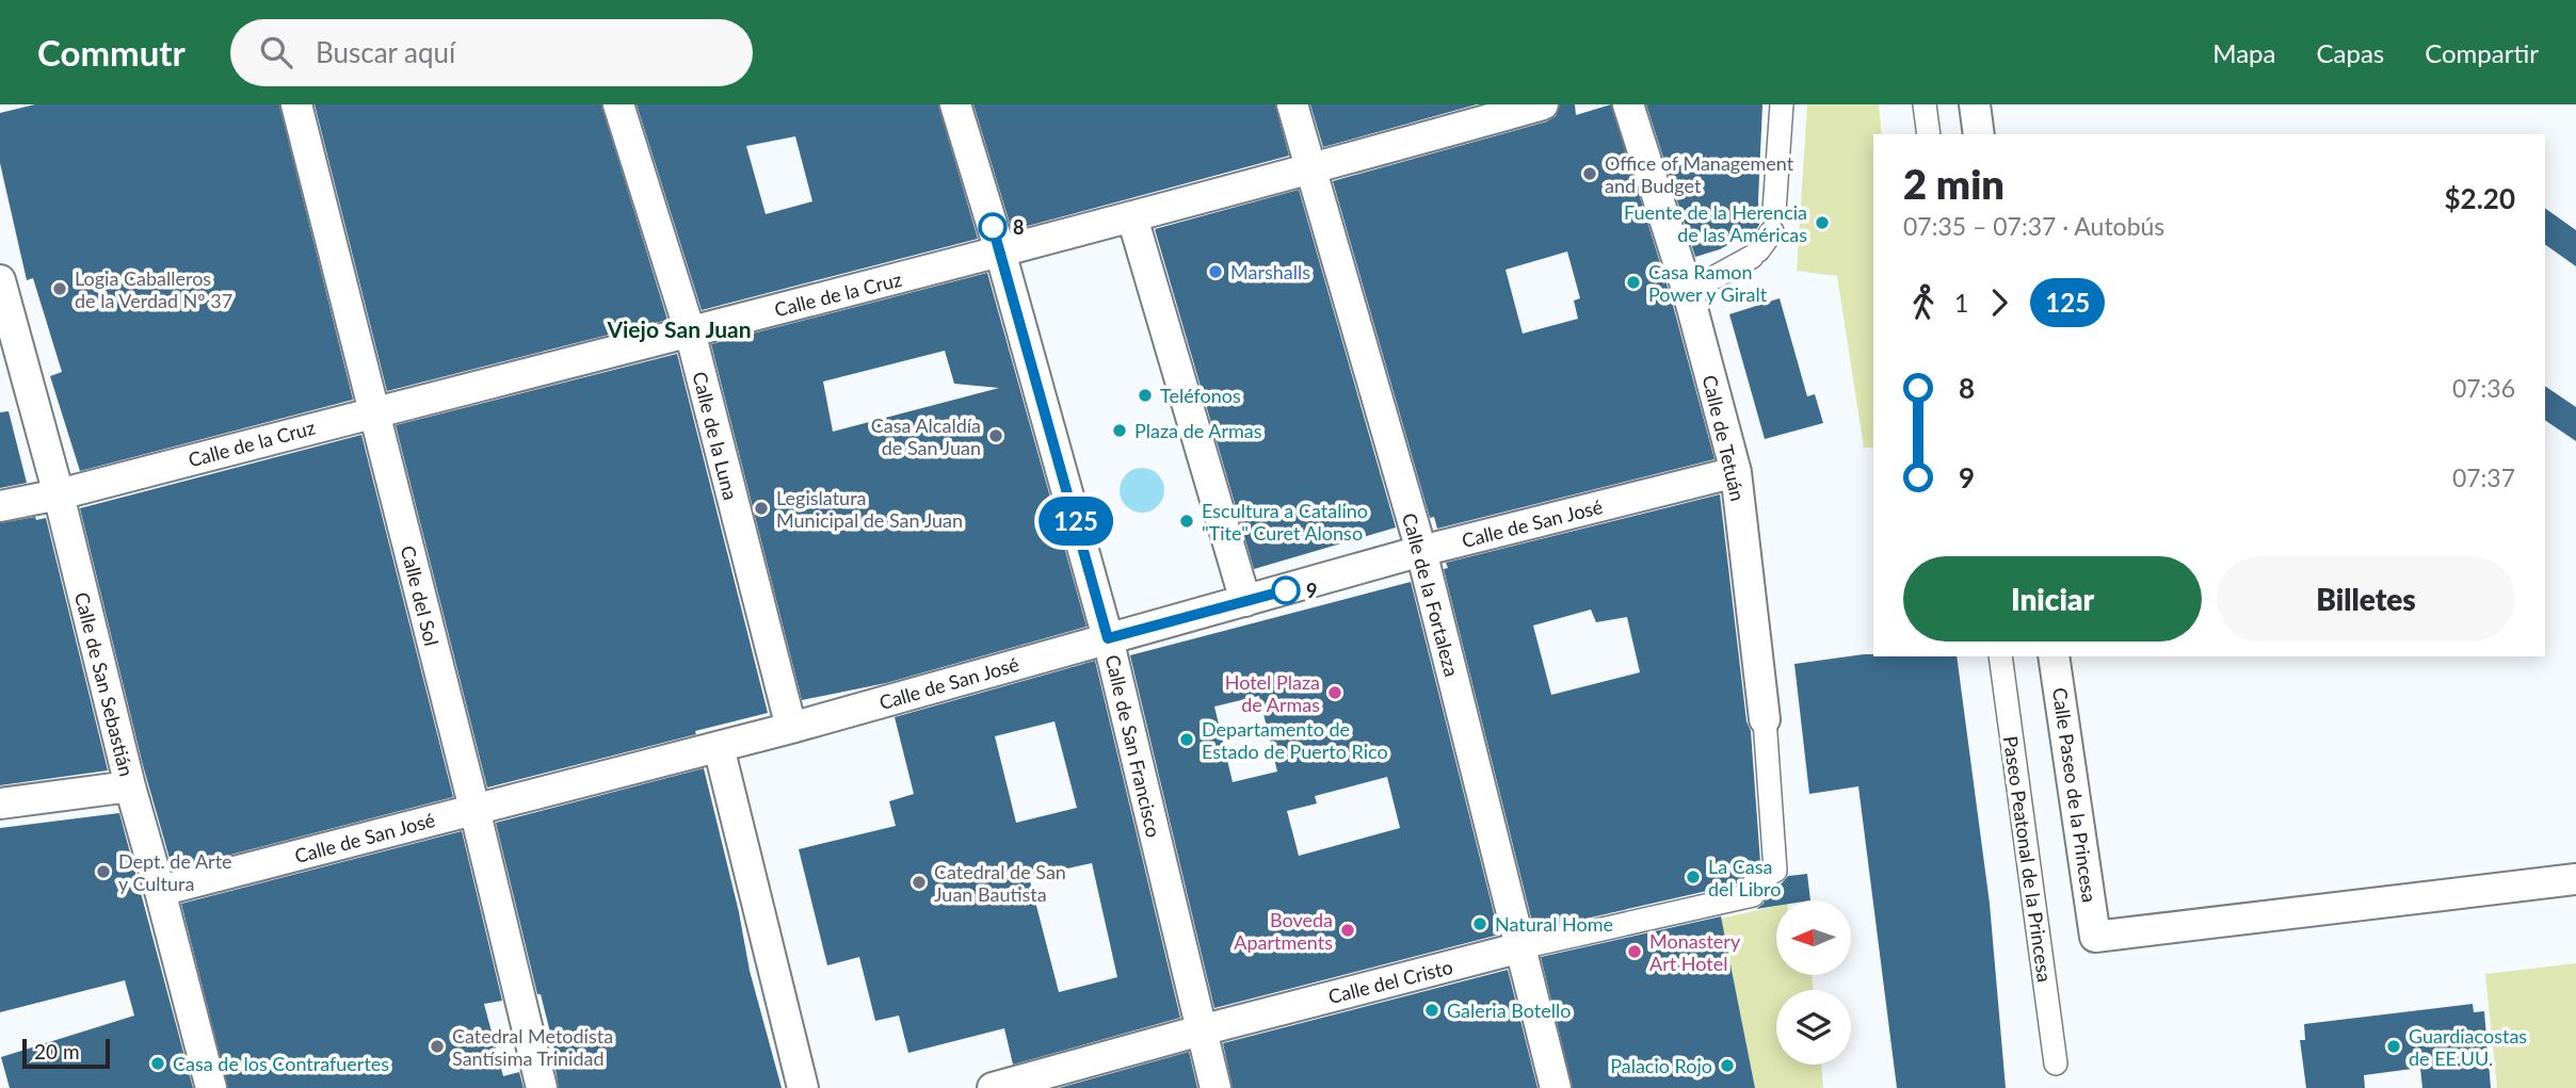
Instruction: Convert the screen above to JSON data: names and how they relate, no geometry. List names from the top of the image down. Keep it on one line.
{"streets":{"street":["Calle de la Cruz","Calle de la Luna","Calle de Tetuán","Calle de San José","Calle de la Fortaleza","Calle del Sol","Calle de San Sebastián","Calle de San Francisco","Calle Paseo de la Princesa","Paseo Peatonal de la Princesa","Calle del Cristo"]},"crossings":[["Calle de la Cruz","Calle de la Luna"],["Calle de la Cruz","Calle de la Fortaleza"],["Calle de la Cruz","Calle del Sol"],["Calle de la Cruz","Calle de San Sebastián"],["Calle de la Cruz","Calle de San Francisco"],["Calle de la Luna","Calle de San José"],["Calle de Tetuán","Calle de San José"],["Calle de Tetuán","Calle del Cristo"],["Calle de San José","Calle de la Fortaleza"],["Calle de San José","Calle del Sol"],["Calle de San José","Calle de San Sebastián"],["Calle de San José","Calle de San Francisco"],["Calle de la Fortaleza","Calle del Cristo"],["Calle de San Francisco","Calle del Cristo"]],"districts":["Viejo San Juan"],"places":["Office of Management and Budget","Fuente de la Herencia de las Américas","8","Marshalls","Casa Ramon Power y Giralt","Logia Caballeros de la Verdad Nº 37","Teléfonos","Plaza de Armas","Casa Alcaldía de San Juan","Legislatura Municipal de San Juan","Escultura a Catalino \"Tite\" Curet Alonso","9","Hotel Plaza de Armas","Departamento de Estado de Puerto Rico","Dept. de Arte y Cultura","La Casa del Libro","Catedral de San Juan Bautista","Natural Home","Boveda Apartments","Monastery Art Hotel","Galeria Botello","Catedral Metodista Santísima Trinidad","Guardiacostas de EE.UU.","Casa de los Contrafuertes","Palacio Rojo"],"lines":["bus line 125"],"scale_bar":"20 m","north":"left","page":{"header":"Commutr","search":"Buscar aquí","nav":["Mapa","Capas","Compartir"],"on_map":"125","heading":["2 min","07:35 – 07:37 · Autobús","$2.20"],"legs":["1","125"],"list":[{"name":"8","value":"07:36"},{"name":"9","value":"07:37"}],"buttons":["Iniciar","Billetes"],"scale":"20 m"}}
